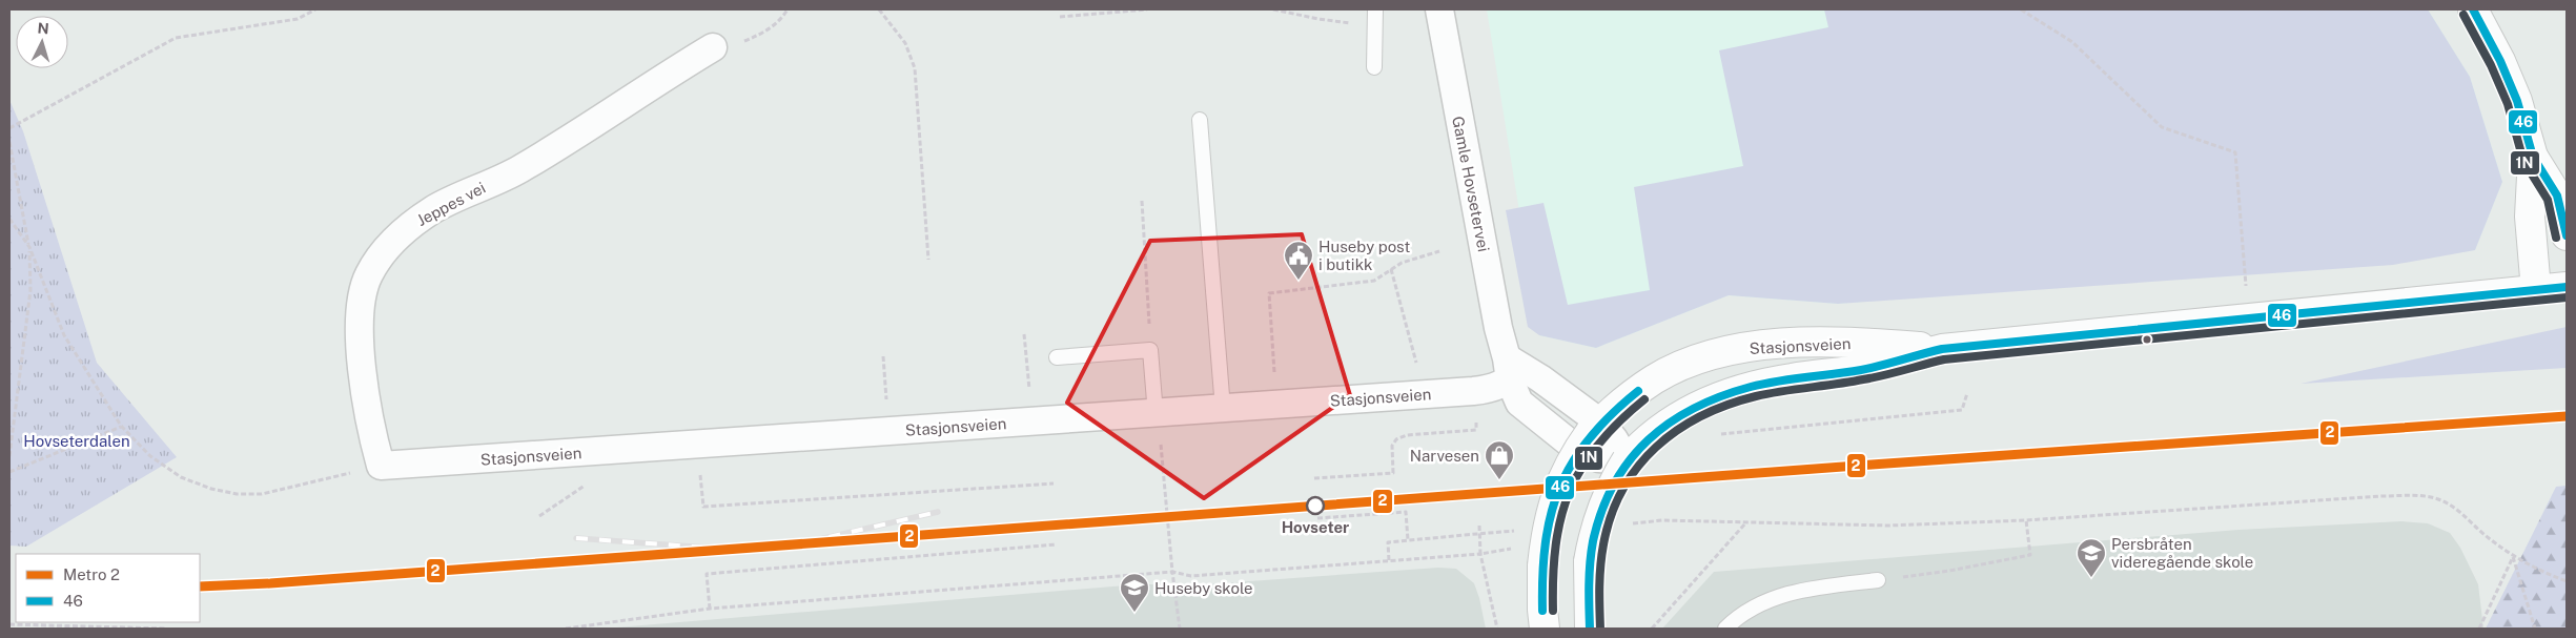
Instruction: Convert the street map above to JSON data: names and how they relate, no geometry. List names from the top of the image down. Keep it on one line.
{"streets":{"street":["Gamle Hovsetervei","Jeppes vei","Stasjonsveien"]},"crossings":[["Gamle Hovsetervei","Stasjonsveien"],["Jeppes vei","Stasjonsveien"]],"parks":["Hovseterdalen"],"places":{"public building":["Huseby post i butikk"],"shop":["Narvesen"],"other":["Hovseter"],"school or university":["Persbråten videregående skole","Huseby skole"]},"lines":["transit line 46","transit line 1N","metro line 2"],"legend":["Metro 2","46"],"north":"top"}
